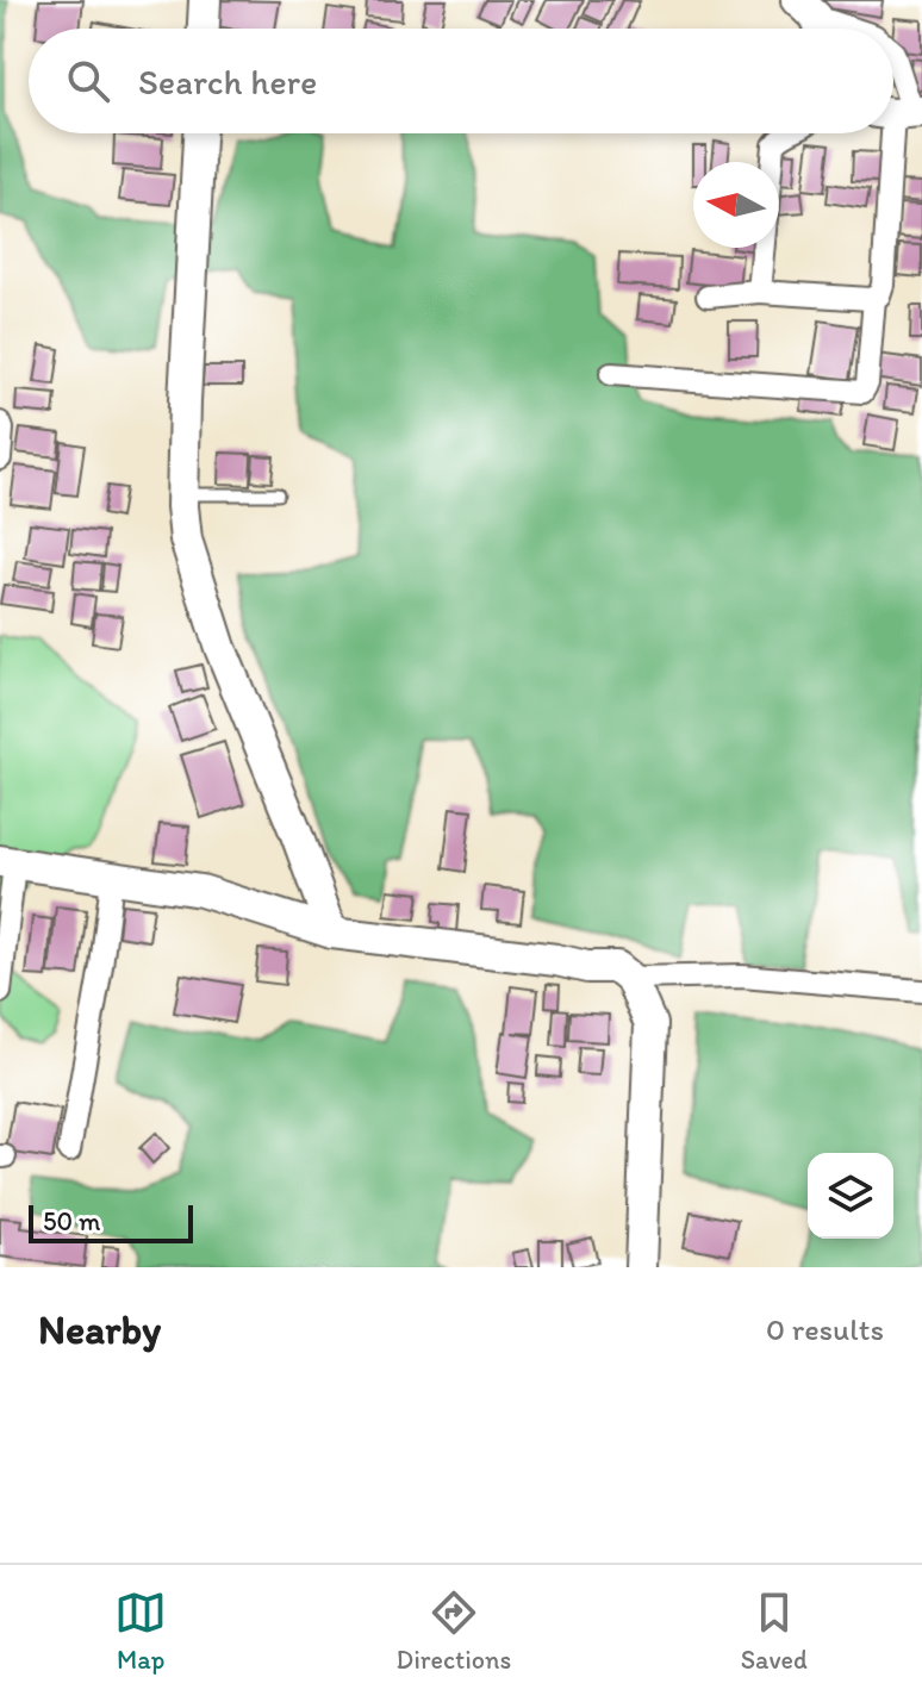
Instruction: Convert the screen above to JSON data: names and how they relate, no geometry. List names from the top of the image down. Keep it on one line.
{"scale_bar":"50 m","north":"left","page":{"search":"Search here","scale":"50 m","heading":["Nearby","0 results"],"nav":["Map","Directions","Saved"]}}
